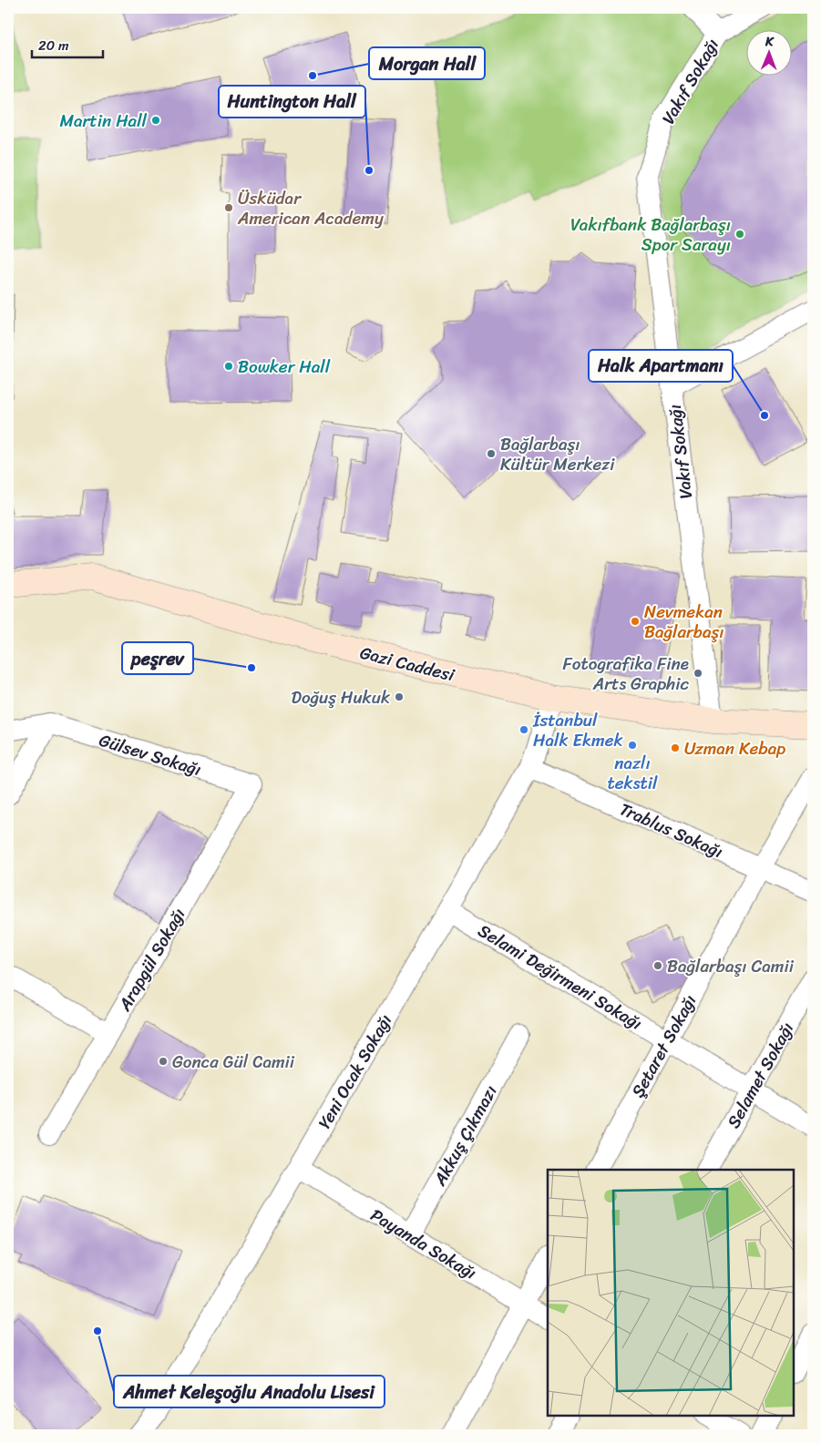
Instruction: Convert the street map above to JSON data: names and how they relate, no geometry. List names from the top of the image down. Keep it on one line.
{"streets":{"street":["Vakıf Sokağı","Gazi Caddesi","Gülsev Sokağı","Trablus Sokağı","Arapgül Sokağı","Selami Değirmeni Sokağı","Şetaret Sokağı","Yeni Ocak Sokağı","Selamet Sokağı","Akkuş Çıkmazı","Payanda Sokağı"]},"crossings":[["Vakıf Sokağı","Gazi Caddesi"],["Gazi Caddesi","Yeni Ocak Sokağı"],["Gülsev Sokağı","Arapgül Sokağı"],["Trablus Sokağı","Şetaret Sokağı"],["Trablus Sokağı","Yeni Ocak Sokağı"],["Selami Değirmeni Sokağı","Şetaret Sokağı"],["Selami Değirmeni Sokağı","Yeni Ocak Sokağı"],["Selami Değirmeni Sokağı","Selamet Sokağı"],["Yeni Ocak Sokağı","Payanda Sokağı"],["Akkuş Çıkmazı","Payanda Sokağı"]],"places":["Morgan Hall","Martin Hall","Huntington Hall","Üsküdar American Academy","Vakıfbank Bağlarbaşı Spor Sarayı","Bowker Hall","Halk Apartmanı","Bağlarbaşı Kültür Merkezi","Nevmekan Bağlarbaşı","peşrev","Fotografika Fine Arts Graphic","Doğuş Hukuk","İstanbul Halk Ekmek","nazlı tekstil","Uzman Kebap","Bağlarbaşı Camii","Gonca Gül Camii","Ahmet Keleşoğlu Anadolu Lisesi"],"scale_bar":"20 m","north":"top"}
